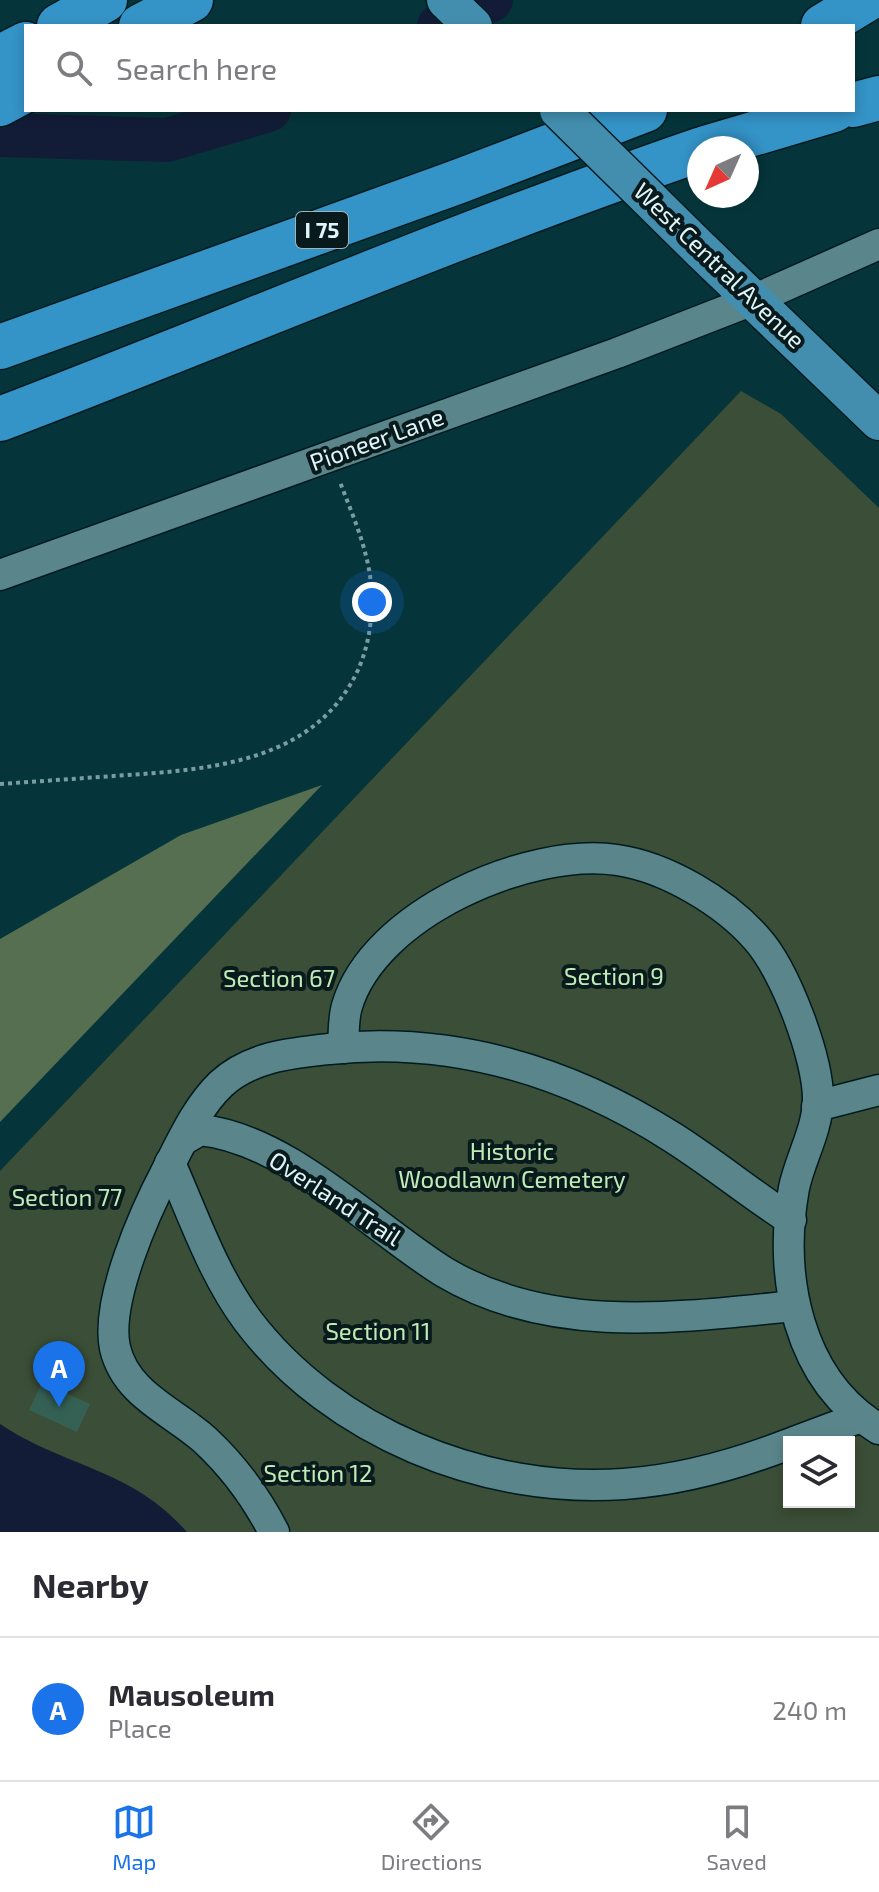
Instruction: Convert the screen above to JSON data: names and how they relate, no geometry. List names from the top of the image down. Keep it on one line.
{"streets":{"highway":["I 75"],"main road":["West Central Avenue"],"street":["Pioneer Lane","Overland Trail"]},"crossings":[["West Central Avenue","Pioneer Lane"]],"parks":["Section 9","Section 67","Historic Woodlawn Cemetery","Section 77","Section 11","Section 12"],"north":"bottom left","page":{"search":"Search here","pins":"A","heading":"Nearby","list":[{"mark":"A","name":"Mausoleum","note":"Place","value":"240 m"}],"nav":["Map","Directions","Saved"]}}
